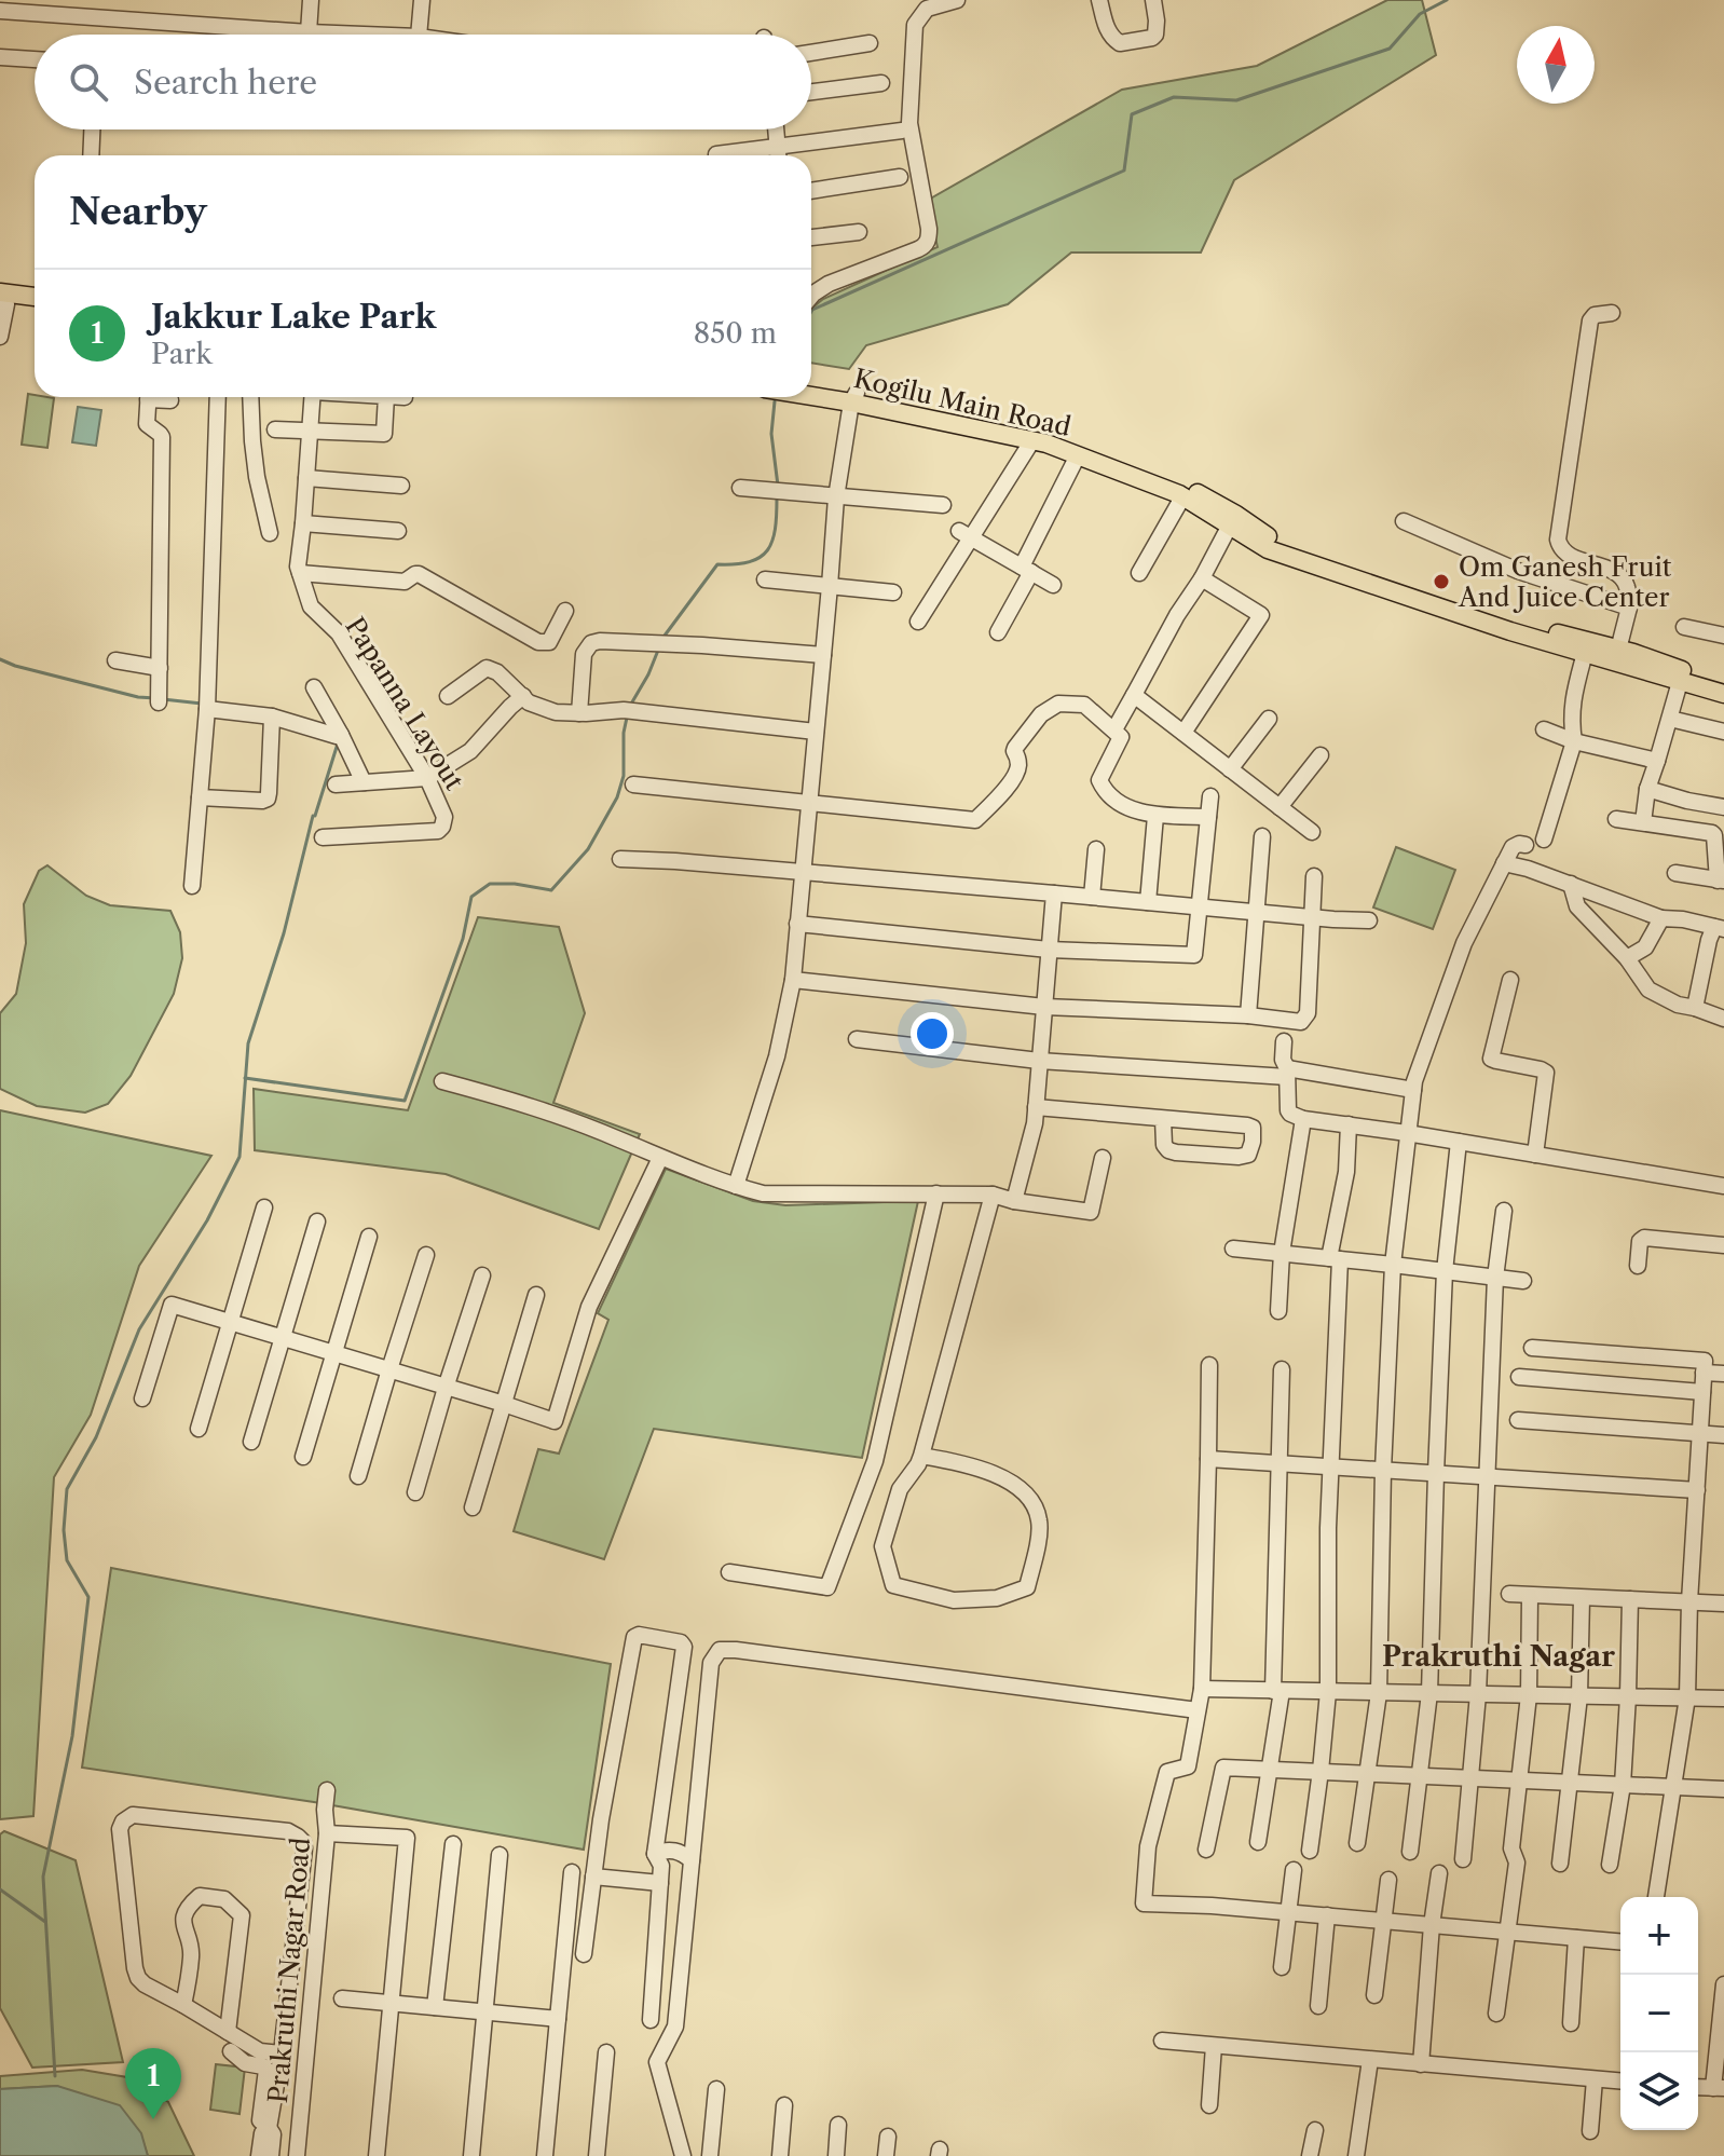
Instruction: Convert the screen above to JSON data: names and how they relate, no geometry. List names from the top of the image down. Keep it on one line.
{"streets":{"main road":["Kogilu Main Road"],"street":["Papanna Layout","Prakruthi Nagar Road"]},"districts":["Prakruthi Nagar"],"places":["Om Ganesh Fruit And Juice Center"],"north":"top","page":{"search":"Search here","heading":"Nearby","list":[{"mark":"1","name":"Jakkur Lake Park","note":"Park","value":"850 m"}],"map_buttons":["+","−"],"pins":"1"}}
